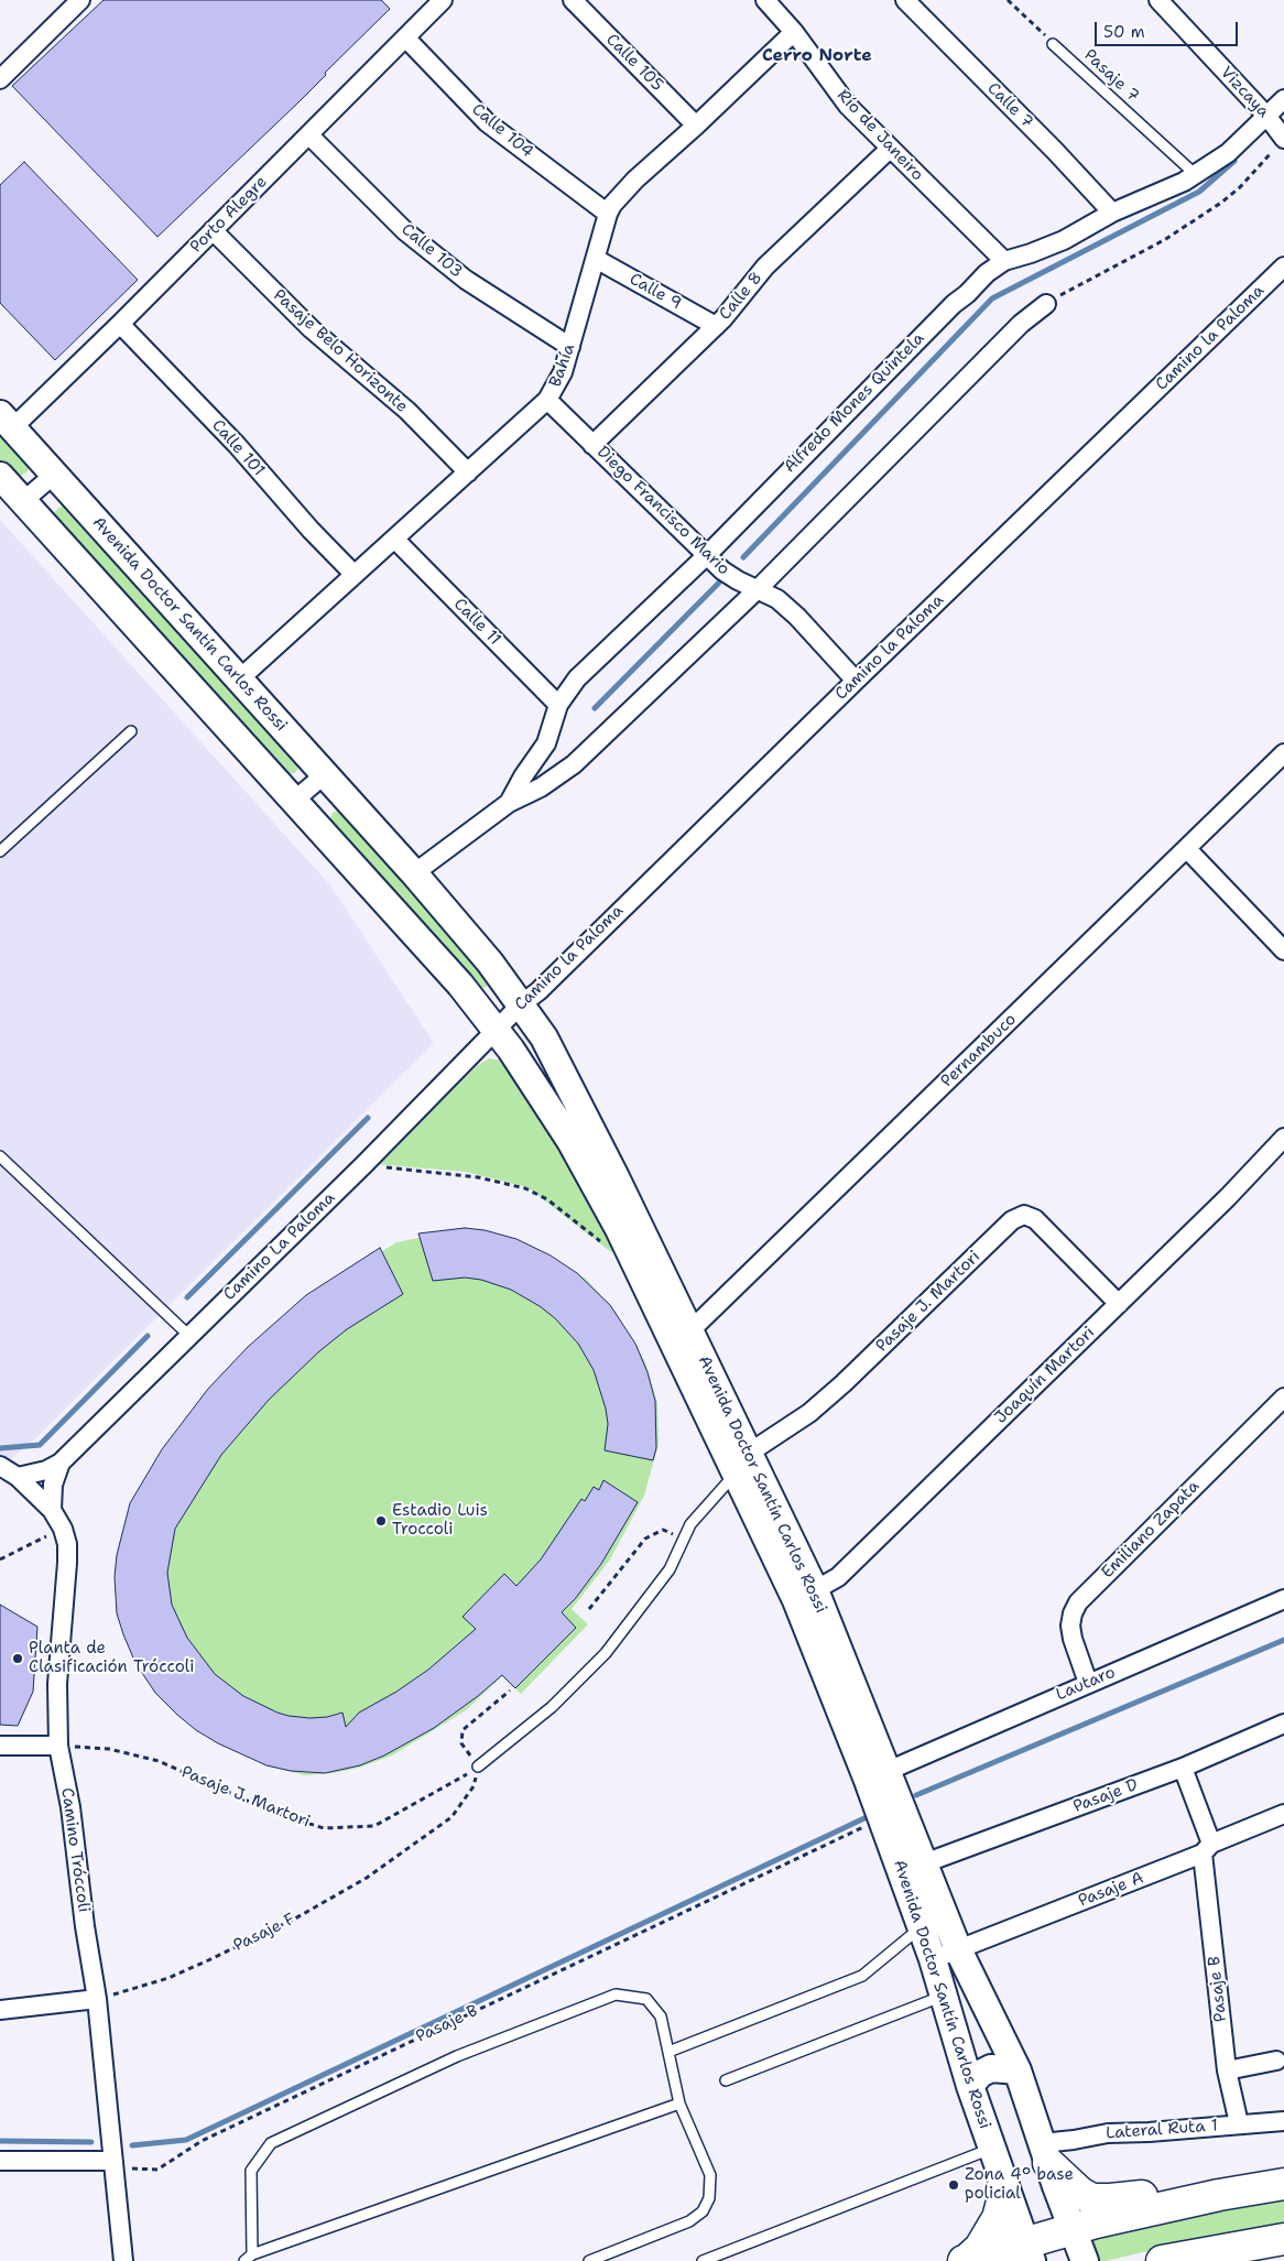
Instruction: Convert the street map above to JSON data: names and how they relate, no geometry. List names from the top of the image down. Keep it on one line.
{"streets":{"street":["Calle 105","Vizcaya","Calle 7","Calle 104","Río de Janeiro","Porto Alegre","Calle 103","Calle 9","Calle 8","Camino la Paloma","Pasaje Belo Horizonte","Bahía","Alfredo Mones Quintela","Calle 101","Diego Francisco Mario","Calle 11","Avenida Doctor Santín Carlos Rossi","Pernambuco","Camino La Paloma","Pasaje J. Martori","Joaquín Martori","Emiliano Zapata","Lautaro","Pasaje D","Camino Tróccoli","Pasaje A","Pasaje B","Lateral Ruta 1"],"lane":["Pasaje 7"],"path":["Pasaje F"]},"crossings":[["Calle 105","Bahía"],["Pasaje 7","Alfredo Mones Quintela"],["Vizcaya","Alfredo Mones Quintela"],["Calle 7","Alfredo Mones Quintela"],["Calle 104","Porto Alegre"],["Calle 104","Bahía"],["Río de Janeiro","Calle 8"],["Río de Janeiro","Bahía"],["Río de Janeiro","Alfredo Mones Quintela"],["Porto Alegre","Calle 103"],["Porto Alegre","Pasaje Belo Horizonte"],["Porto Alegre","Calle 101"],["Porto Alegre","Avenida Doctor Santín Carlos Rossi"],["Calle 103","Bahía"],["Calle 9","Calle 8"],["Calle 9","Bahía"],["Calle 8","Diego Francisco Mario"],["Camino la Paloma","Diego Francisco Mario"],["Camino la Paloma","Avenida Doctor Santín Carlos Rossi"],["Camino la Paloma","Camino La Paloma"],["Pasaje Belo Horizonte","Bahía"],["Bahía","Calle 101"],["Bahía","Diego Francisco Mario"],["Bahía","Calle 11"],["Bahía","Avenida Doctor Santín Carlos Rossi"],["Alfredo Mones Quintela","Diego Francisco Mario"],["Alfredo Mones Quintela","Calle 11"],["Alfredo Mones Quintela","Avenida Doctor Santín Carlos Rossi"],["Avenida Doctor Santín Carlos Rossi","Pernambuco"],["Avenida Doctor Santín Carlos Rossi","Camino La Paloma"],["Avenida Doctor Santín Carlos Rossi","Pasaje J. Martori"],["Avenida Doctor Santín Carlos Rossi","Joaquín Martori"],["Avenida Doctor Santín Carlos Rossi","Lautaro"],["Avenida Doctor Santín Carlos Rossi","Pasaje D"],["Avenida Doctor Santín Carlos Rossi","Pasaje A"],["Avenida Doctor Santín Carlos Rossi","Pasaje B"],["Avenida Doctor Santín Carlos Rossi","Lateral Ruta 1"],["Camino La Paloma","Camino Tróccoli"],["Pasaje J. Martori","Joaquín Martori"],["Pasaje J. Martori","Camino Tróccoli"],["Pasaje J. Martori","Pasaje F"],["Emiliano Zapata","Lautaro"],["Pasaje D","Pasaje B"],["Camino Tróccoli","Pasaje F"],["Camino Tróccoli","Pasaje B"],["Pasaje A","Pasaje B"],["Pasaje B","Lateral Ruta 1"]],"districts":["Cerro Norte"],"places":["Estadio Luis Troccoli","Planta de Clasificación Tróccoli","Zona 4° base policial"],"scale_bar":"50 m"}
